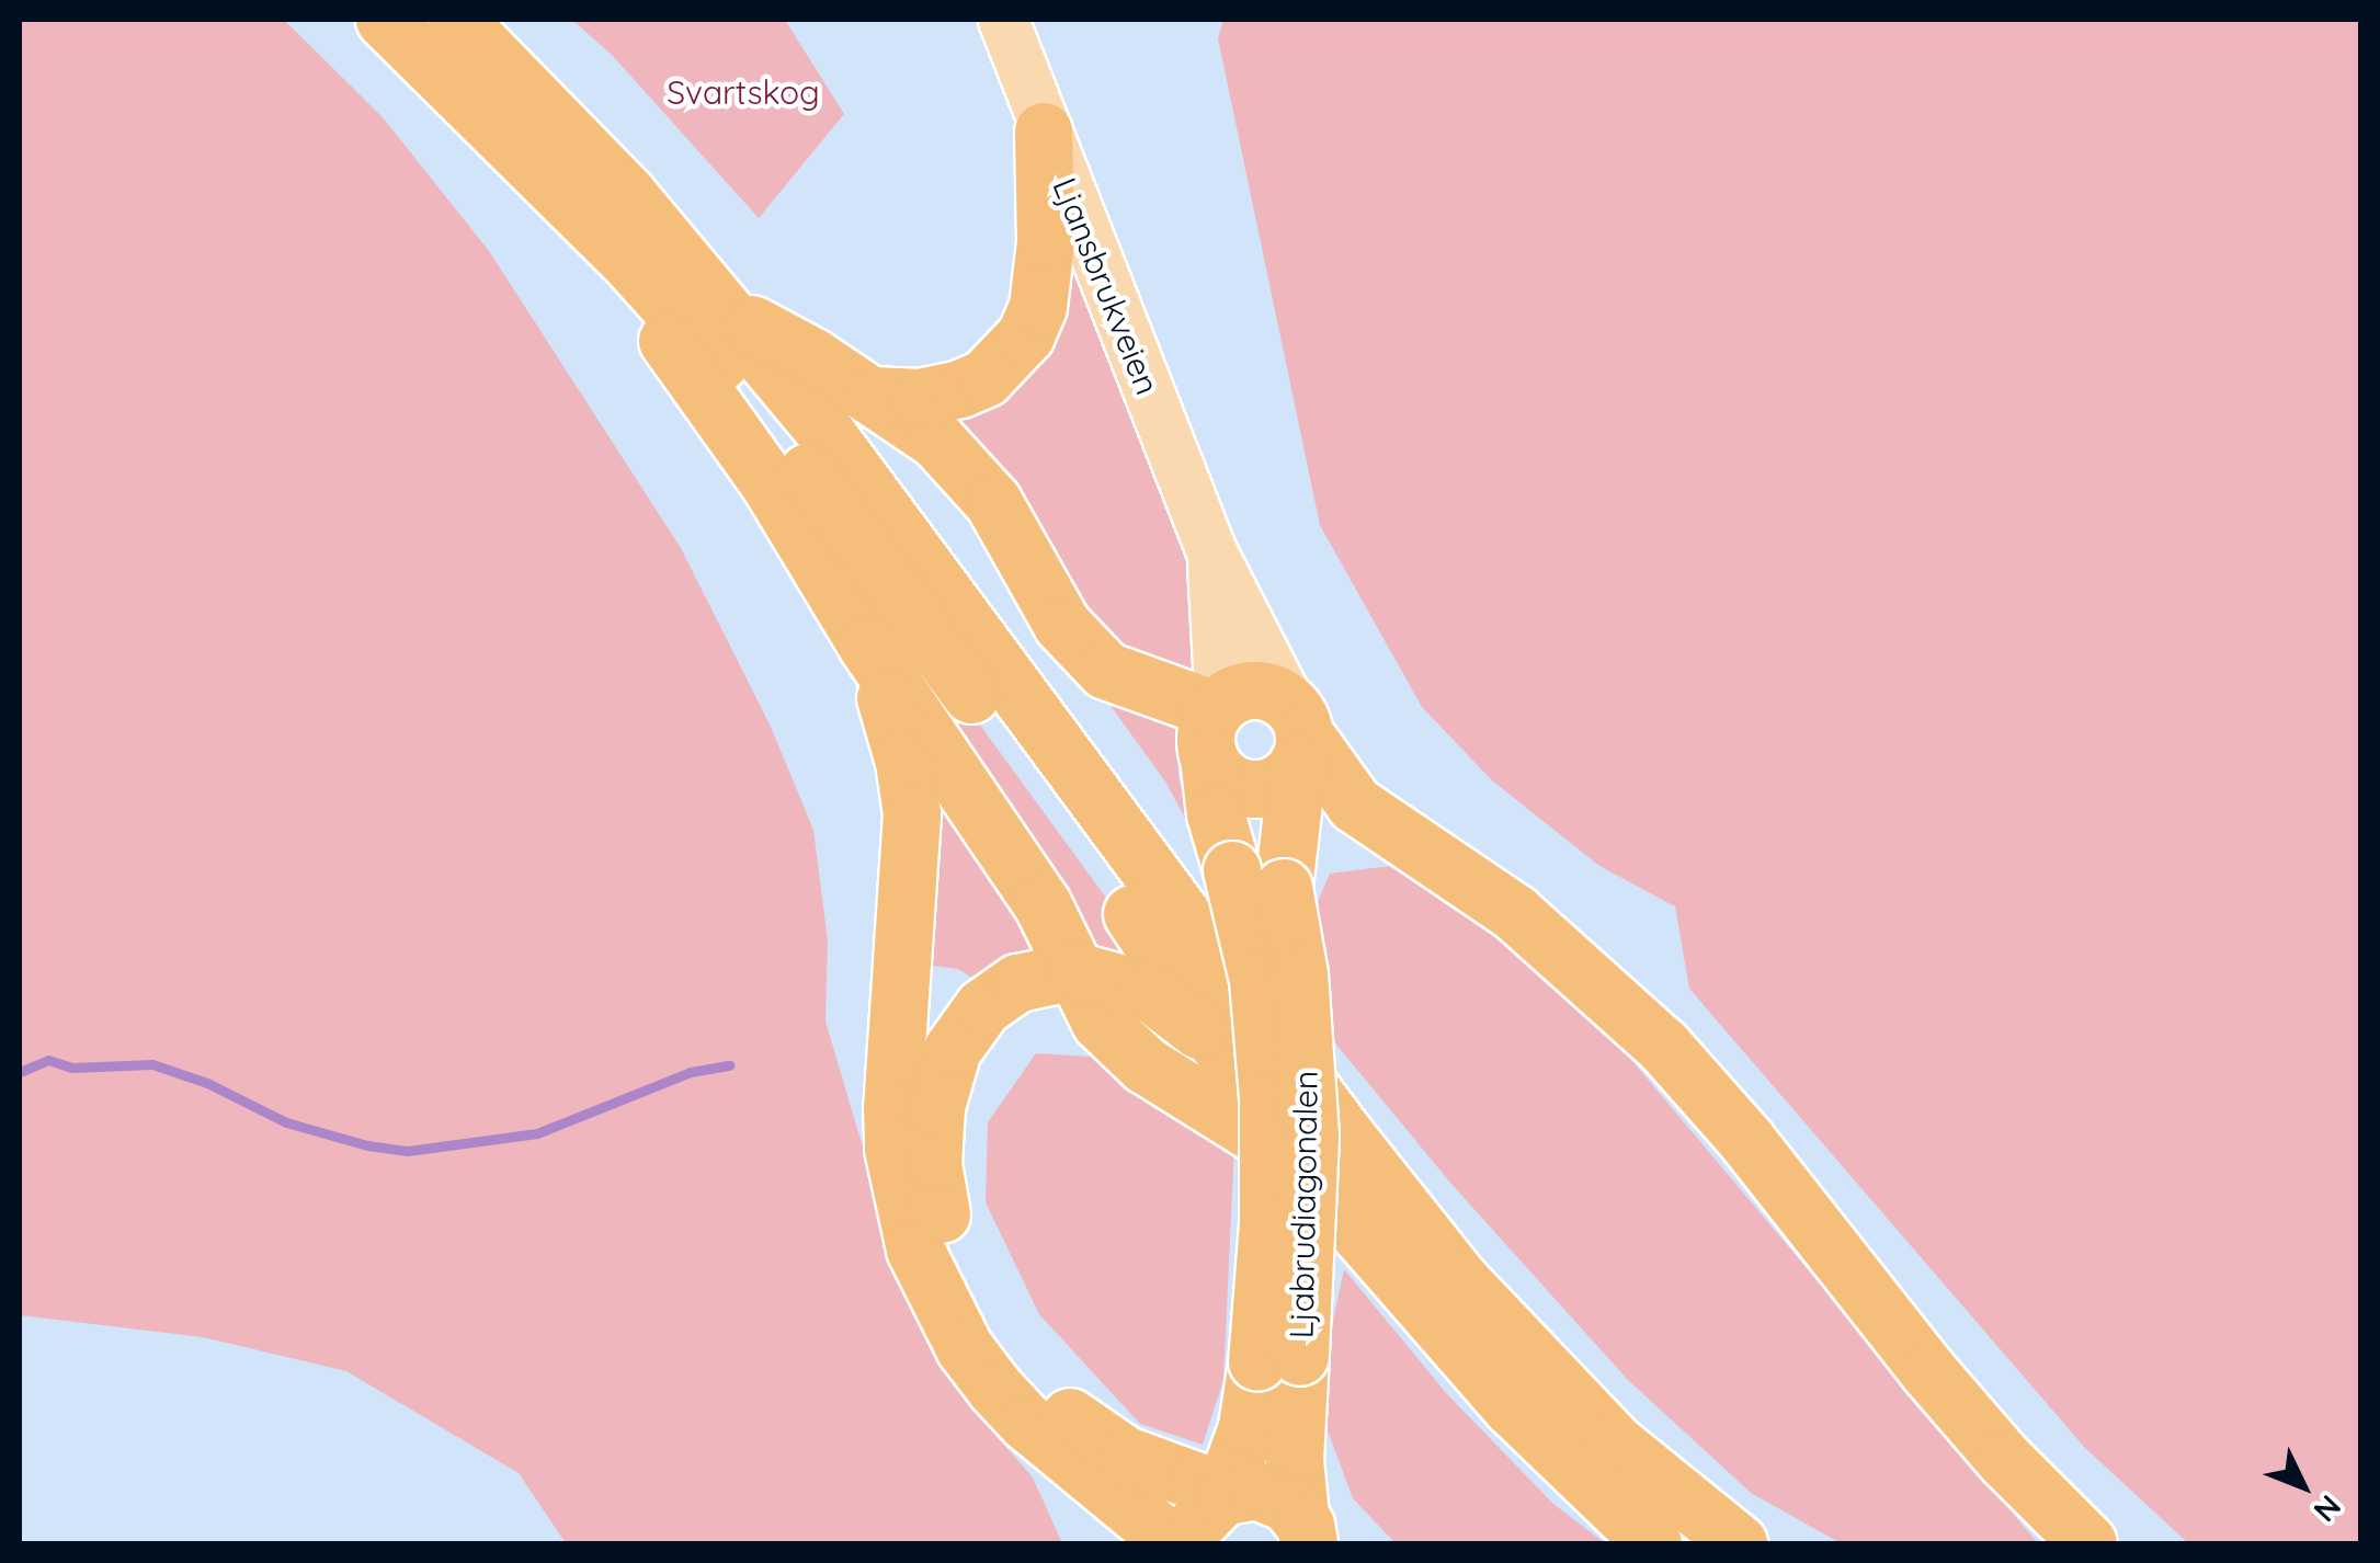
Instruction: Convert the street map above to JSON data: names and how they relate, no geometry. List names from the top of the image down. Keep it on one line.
{"streets":{"highway":["Ljabrudiagonalen"],"main road":["Ljansbrukveien"]},"crossings":[["Ljansbrukveien","Ljabrudiagonalen"]],"parks":["Svartskog"],"north":"bottom right"}
